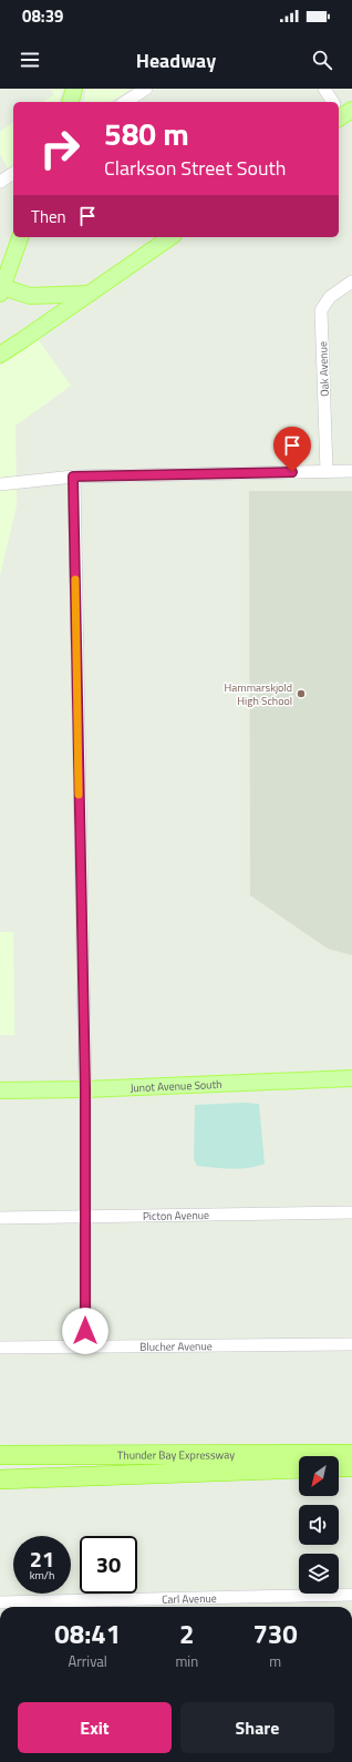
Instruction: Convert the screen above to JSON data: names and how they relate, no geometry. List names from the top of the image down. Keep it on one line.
{"streets":{"highway":["Thunder Bay Expressway"],"main road":["Junot Avenue South"],"street":["Oak Avenue","Picton Avenue","Blucher Avenue","Carl Avenue"]},"places":["Hammarskjold High School"],"north":"bottom left","page":{"status":"08:39","header":"Headway","turn":["580 m","Clarkson Street South"],"then":"Then","speed":"21 km/h","limit":"30","eta":["08:41","Arrival","2","min","730","m"],"buttons":["Exit","Share"]}}
